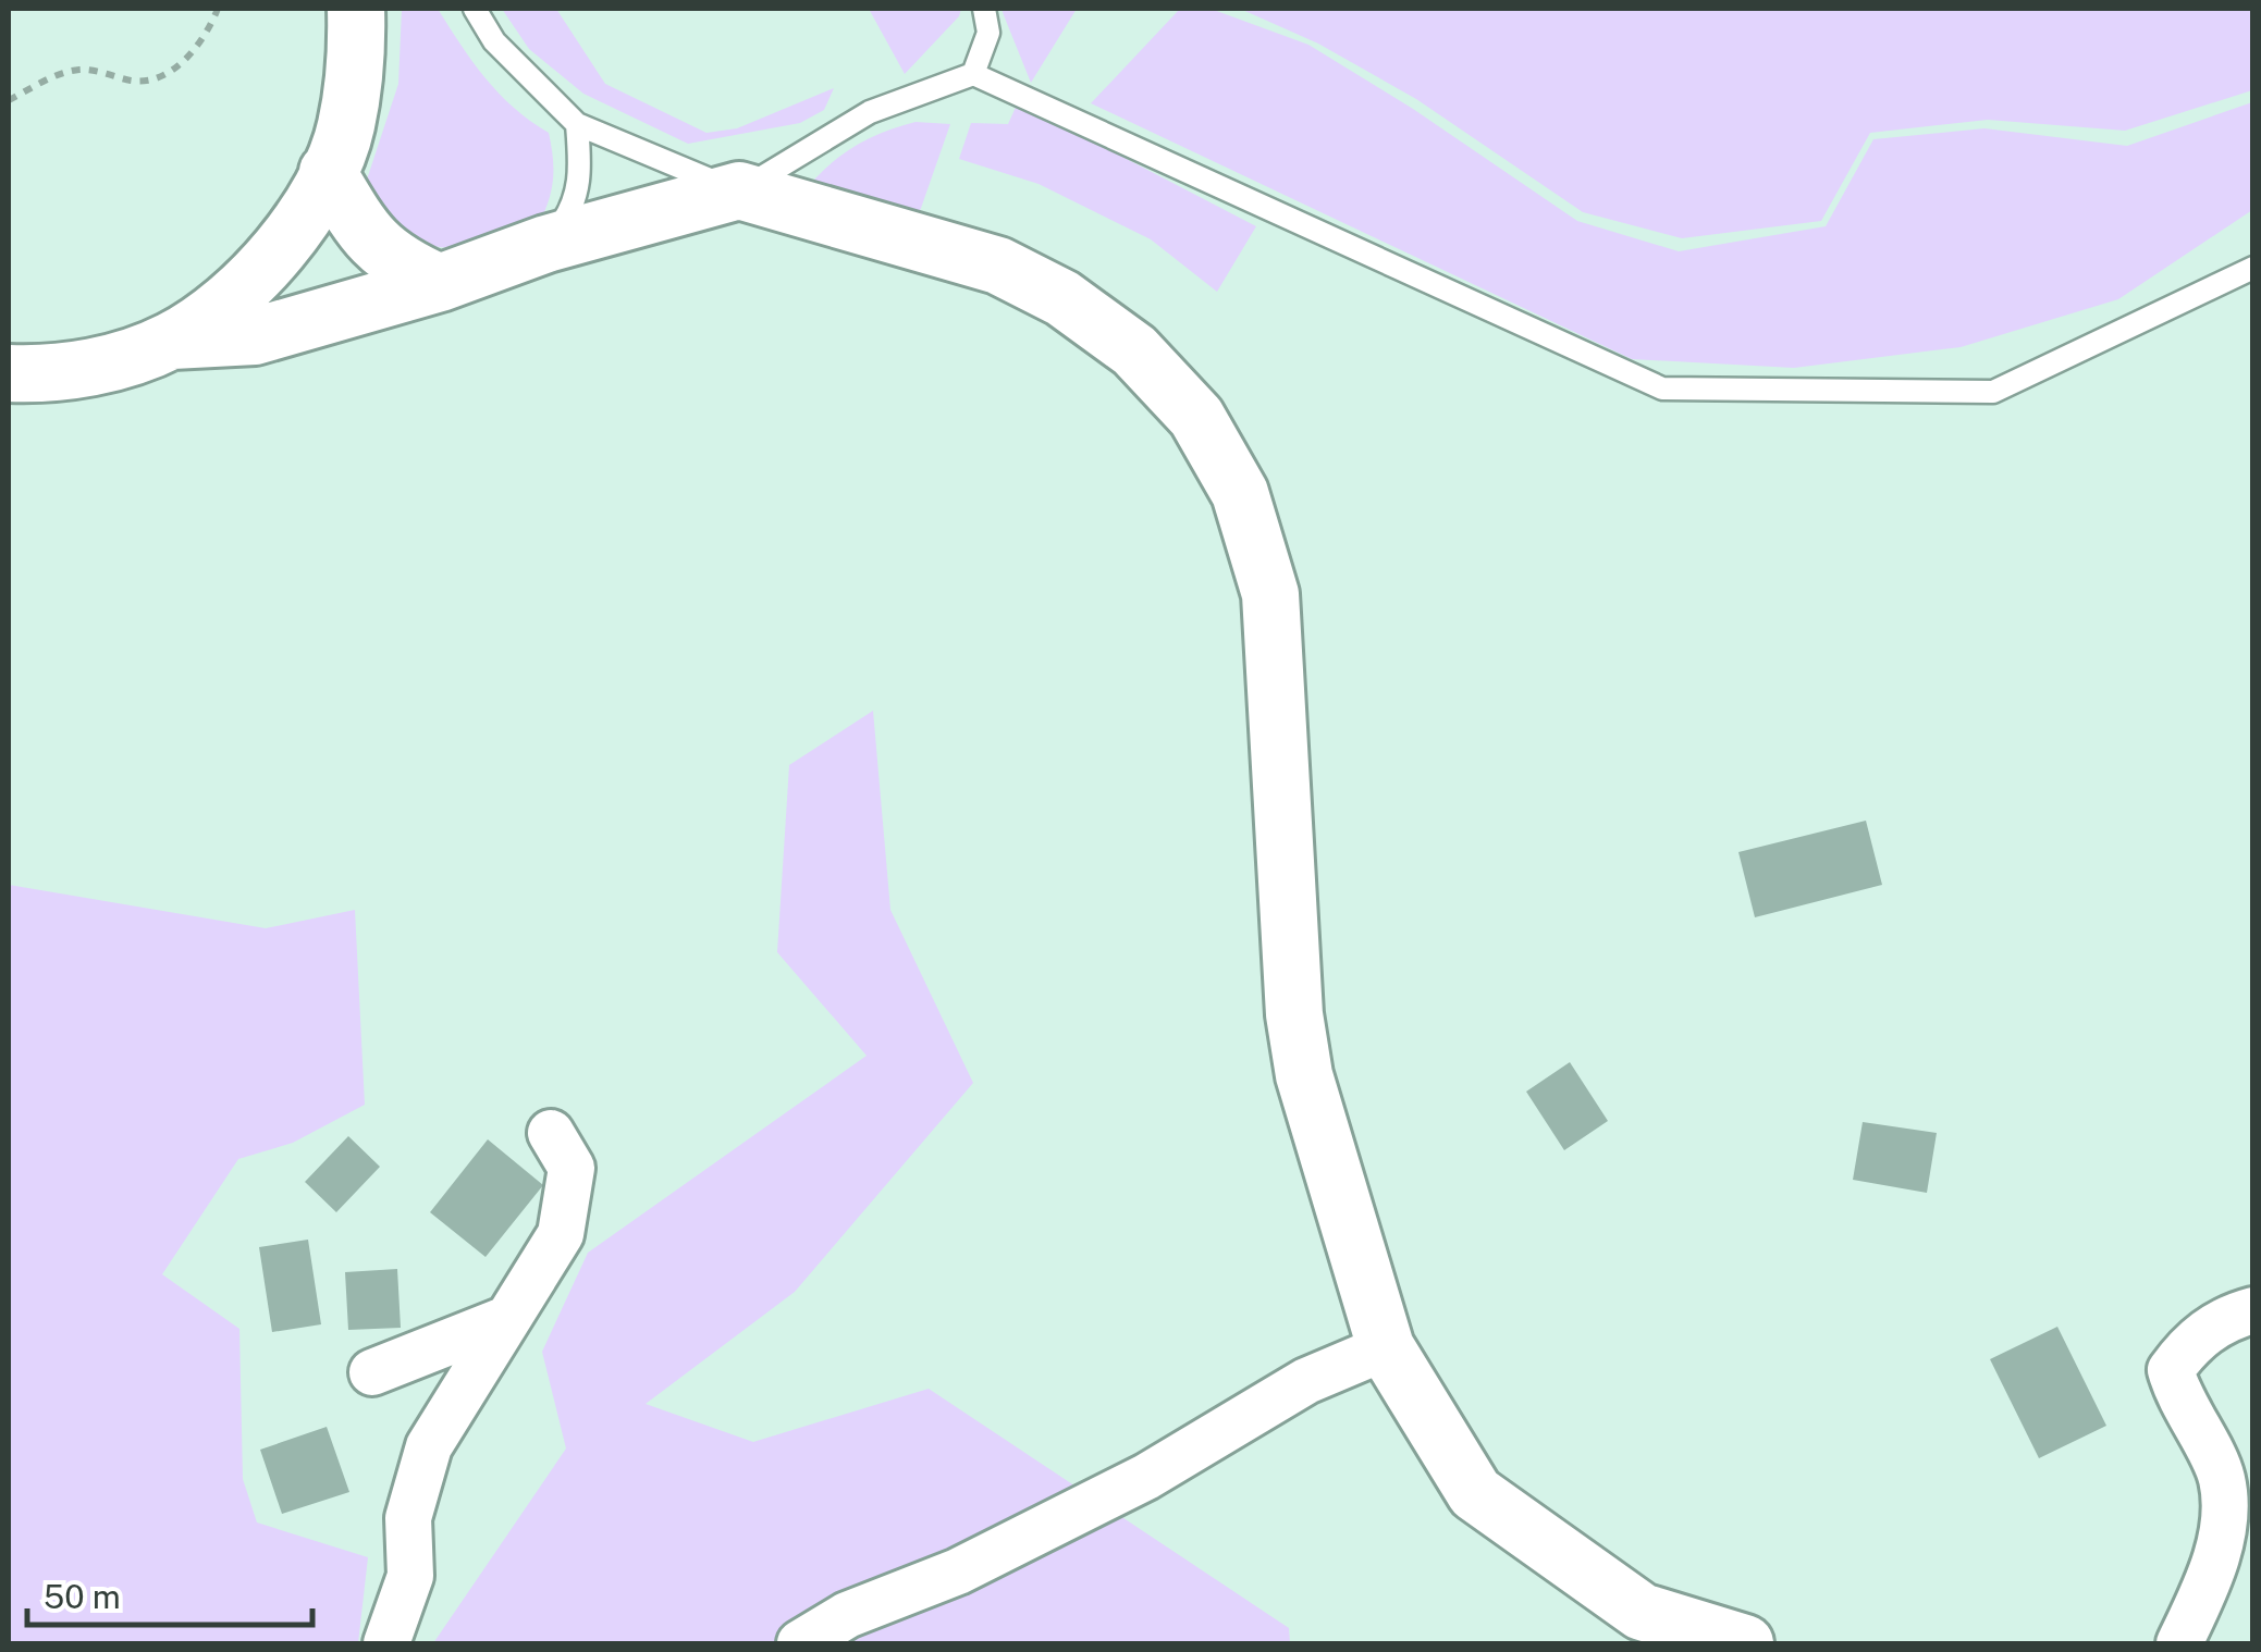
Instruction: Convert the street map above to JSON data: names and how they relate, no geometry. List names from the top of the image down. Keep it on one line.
{"scale_bar":"50 m"}
